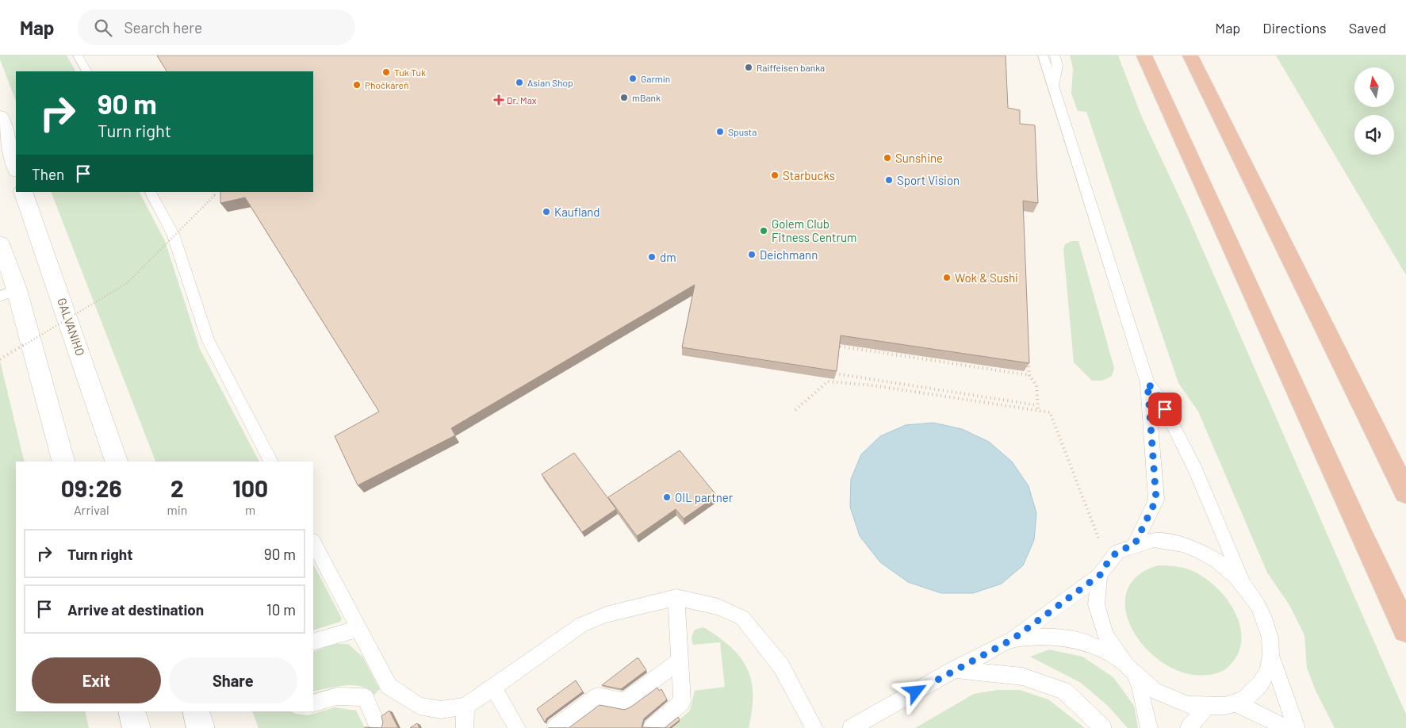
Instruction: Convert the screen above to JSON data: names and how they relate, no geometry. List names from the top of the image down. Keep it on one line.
{"streets":{"main road":["GALVANIHO"]},"places":{"other":["Raiffeisen banka","Tuk Tuk","Garmin","Asian Shop","Phočkáreň","mBank","Spusta","Sunshine","Starbucks","Sport Vision","Kaufland","Golem Club Fitness Centrum","Deichmann","dm","Wok & Sushi","OIL partner"],"health":["Dr. Max"]},"north":"top","page":{"header":"Map","search":"Search here","nav":["Map","Directions","Saved"],"turn":["90 m","Turn right"],"then":"Then","eta":["09:26","Arrival","2","min","100","m"],"list":[{"name":"Turn right","value":"90 m"},{"name":"Arrive at destination","value":"10 m"}],"buttons":["Exit","Share"]}}
